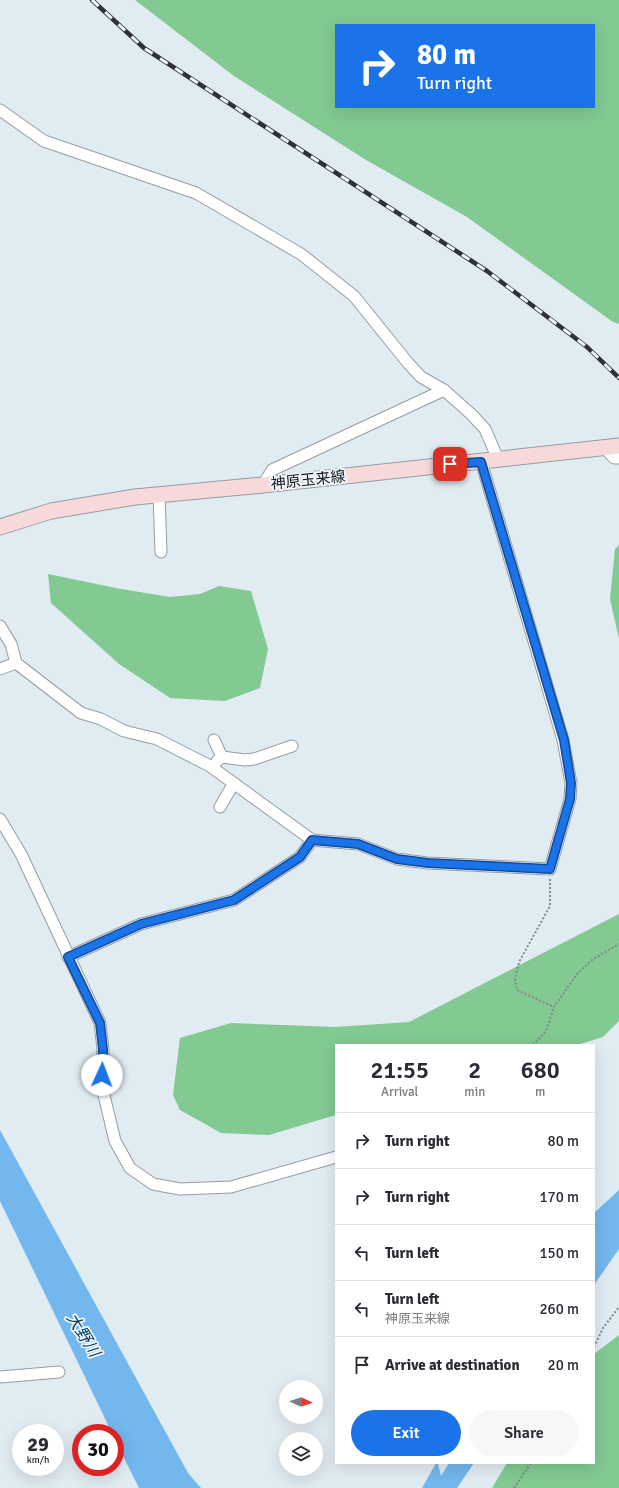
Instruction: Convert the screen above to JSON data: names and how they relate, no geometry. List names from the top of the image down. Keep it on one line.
{"streets":{"main road":["神原玉来線"]},"water":["大野川"],"north":"right","page":{"turn":["80 m","Turn right"],"eta":["21:55","Arrival","2","min","680","m"],"list":[{"name":"Turn right","value":"80 m"},{"name":"Turn right","value":"170 m"},{"name":"Turn left","value":"150 m"},{"name":"Turn left","note":"神原玉来線","value":"260 m"},{"name":"Arrive at destination","value":"20 m"}],"buttons":["Exit","Share"],"speed":"29 km/h","limit":"30"}}
